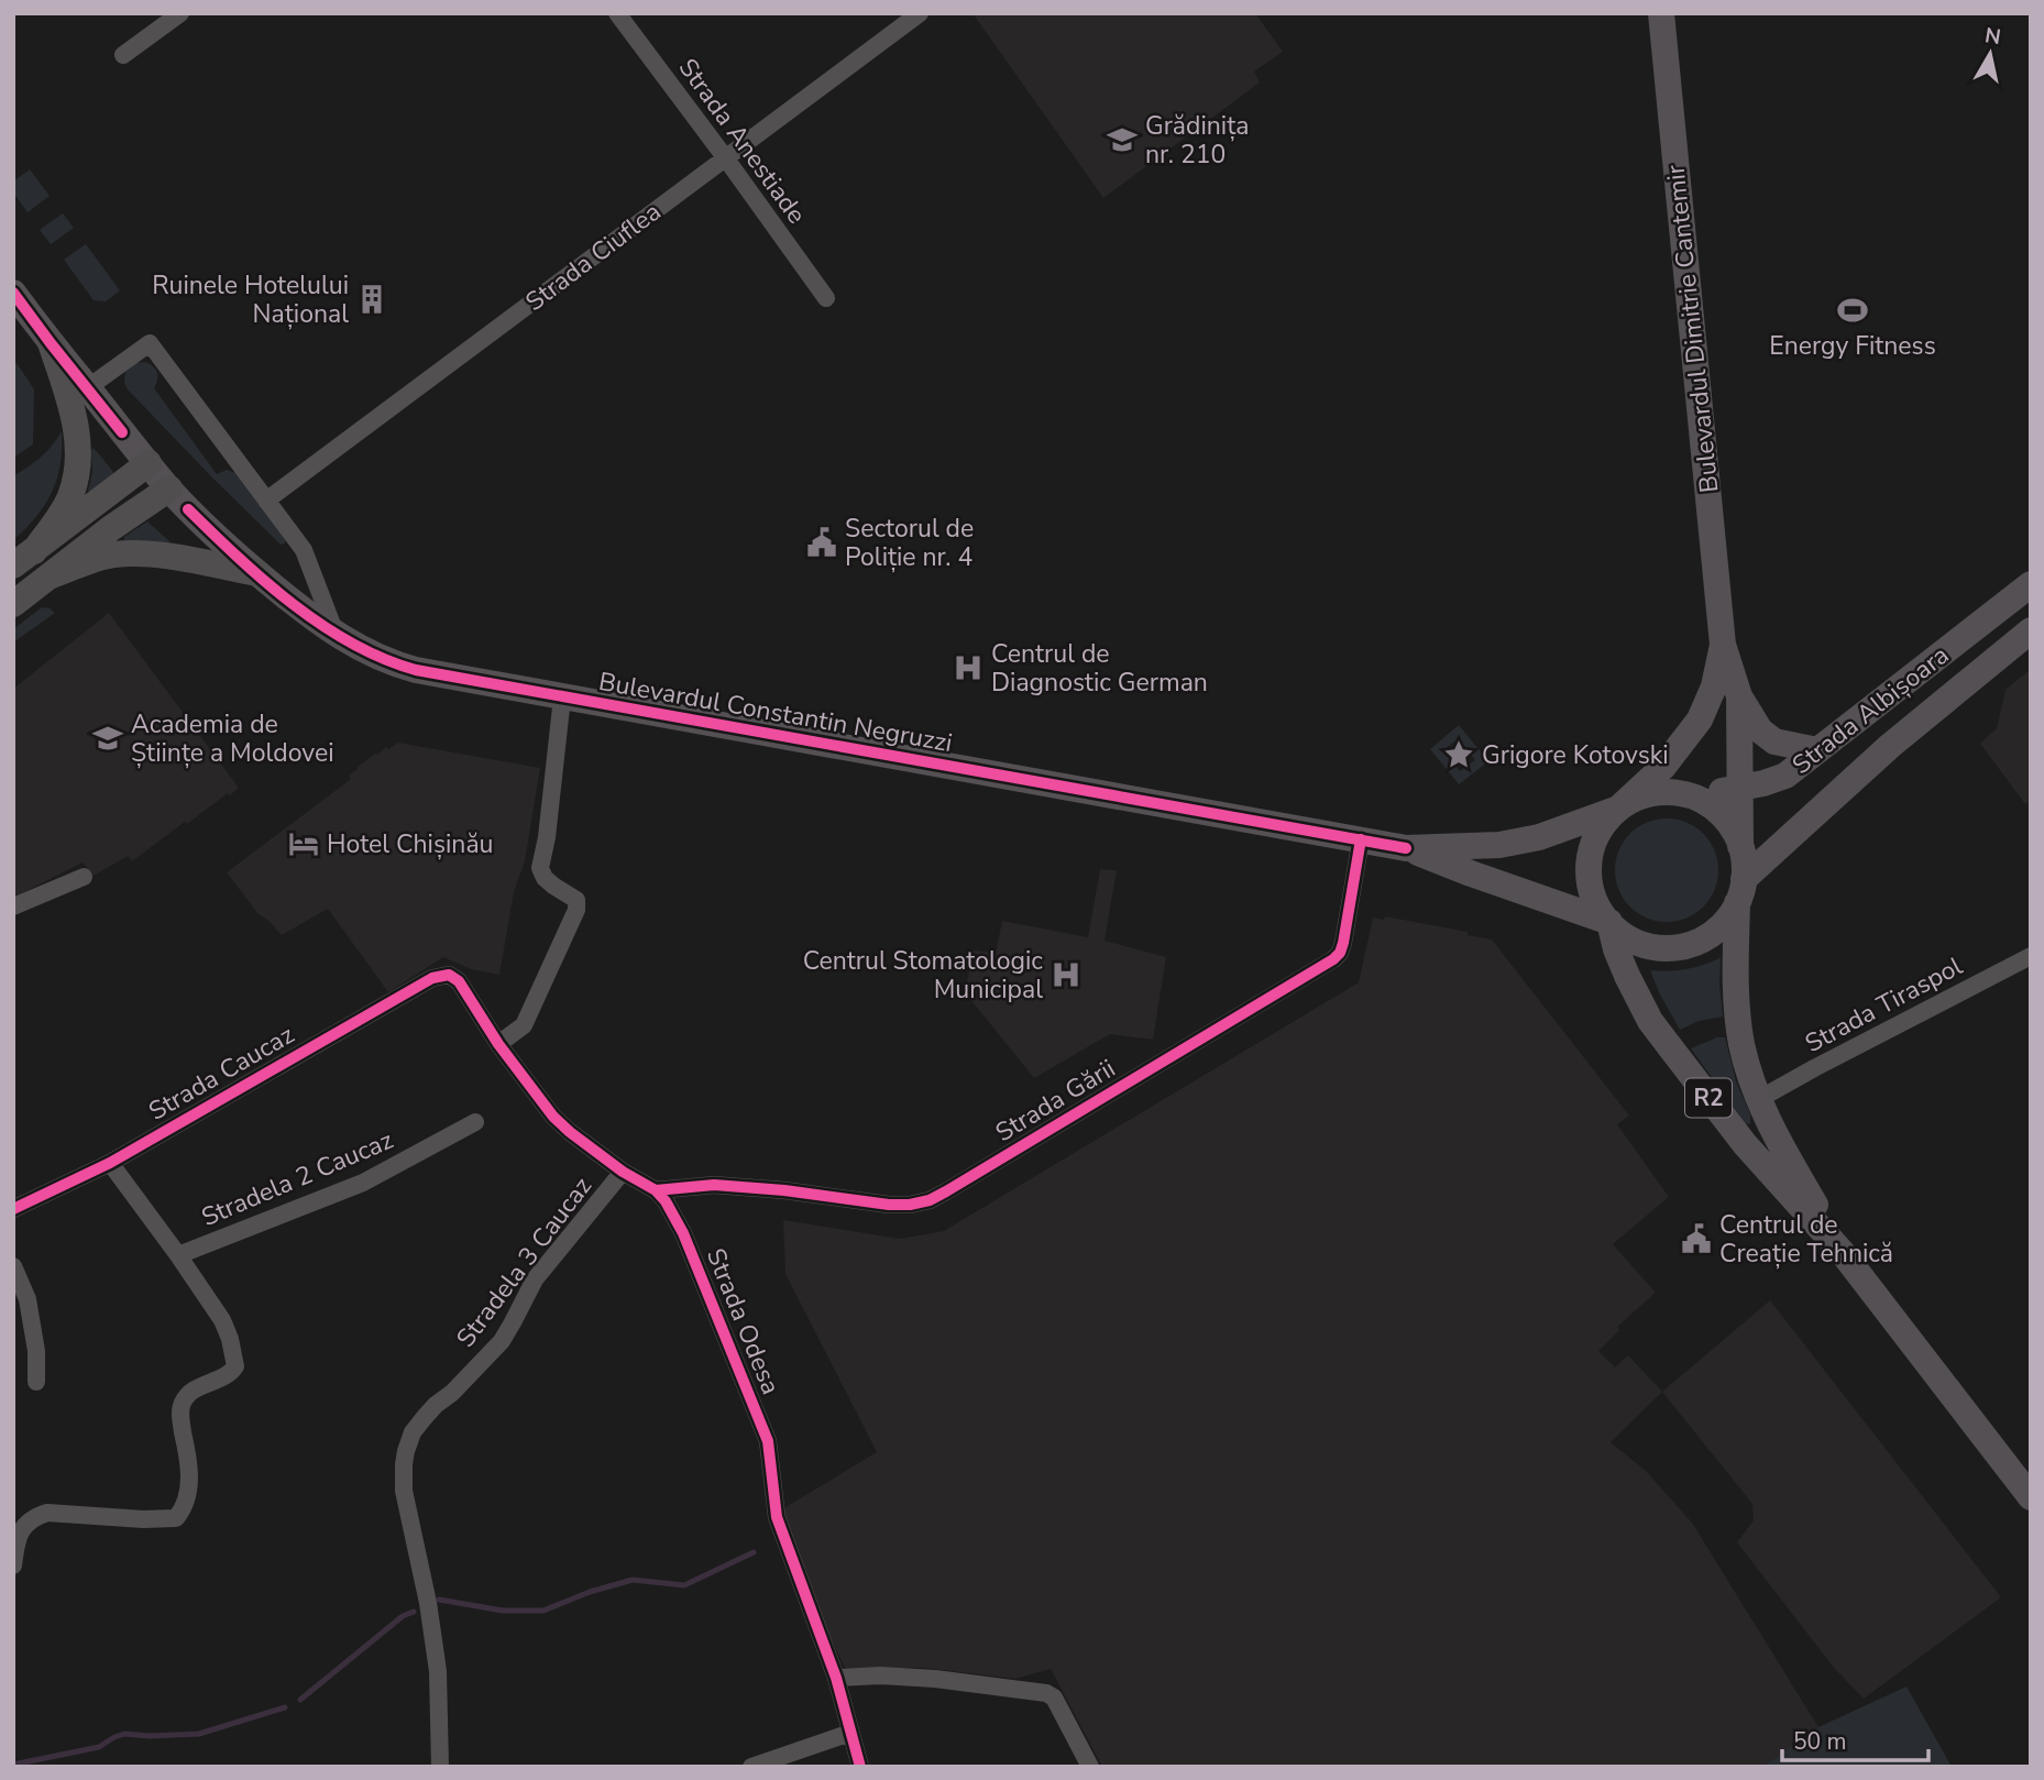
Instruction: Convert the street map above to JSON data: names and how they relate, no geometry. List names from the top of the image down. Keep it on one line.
{"streets":{"main road":["Bulevardul Dimitrie Cantemir","Strada Albișoara","Bulevardul Constantin Negruzzi","R2"],"street":["Strada Anestiade","Strada Ciuflea","Strada Tiraspol","Strada Caucaz","Strada Gării","Stradela 2 Caucaz","Stradela 3 Caucaz","Strada Odesa"]},"crossings":[["Strada Anestiade","Strada Ciuflea"],["Bulevardul Dimitrie Cantemir","Strada Albișoara"],["Bulevardul Dimitrie Cantemir","Bulevardul Constantin Negruzzi"],["Bulevardul Dimitrie Cantemir","R2"],["Strada Albișoara","Bulevardul Constantin Negruzzi"],["Strada Albișoara","R2"],["Bulevardul Constantin Negruzzi","R2"],["Bulevardul Constantin Negruzzi","Strada Gării"],["Strada Tiraspol","R2"],["Strada Caucaz","Strada Odesa"],["Strada Gării","Strada Odesa"],["Stradela 3 Caucaz","Strada Odesa"]],"places":{"school or university":["Grădinița nr. 210","Academia de Științe a Moldovei"],"building":["Ruinele Hotelului Național"],"sports":["Energy Fitness"],"public building":["Sectorul de Poliție nr. 4","Centrul de Creație Tehnică"],"hospital":["Centrul de Diagnostic German","Centrul Stomatologic Municipal"],"place":["Grigore Kotovski"],"hotel":["Hotel Chișinău"]},"scale_bar":"50 m","north":"top"}
